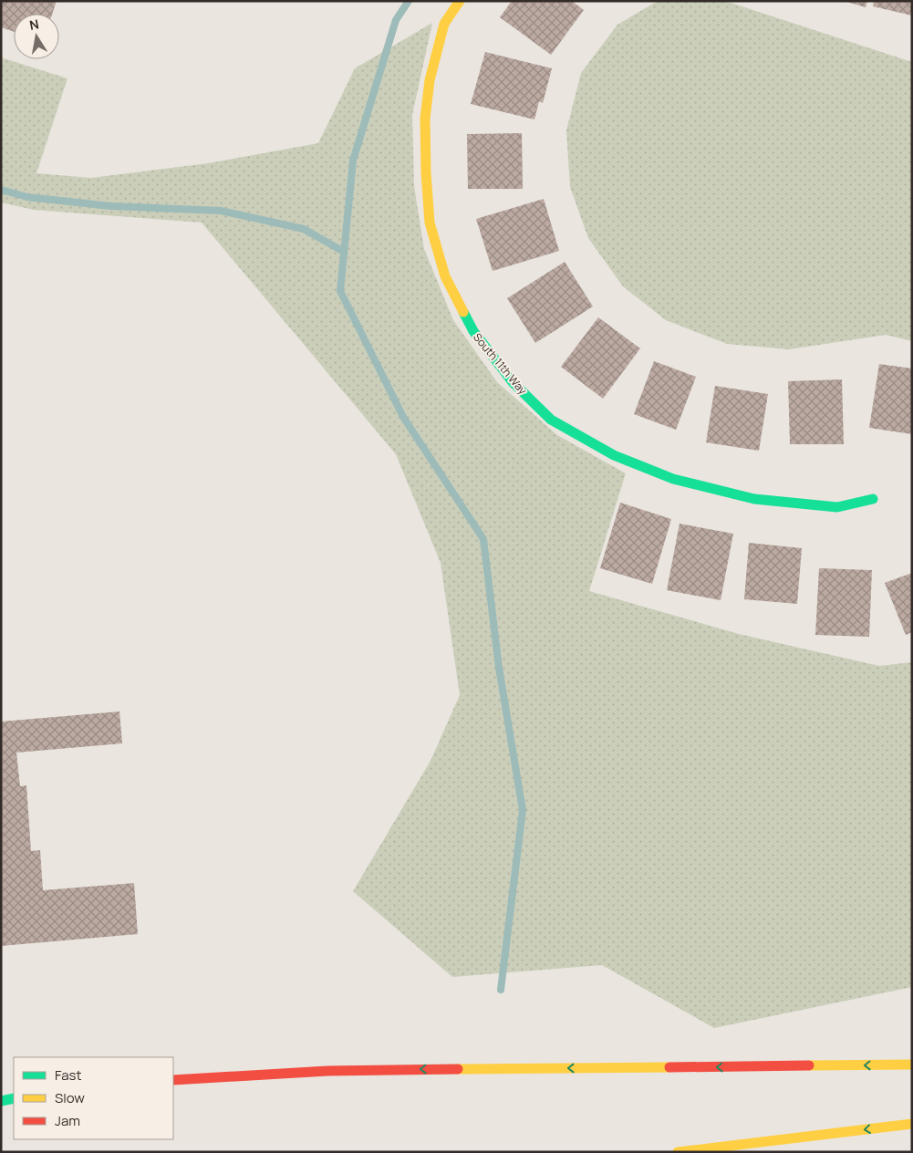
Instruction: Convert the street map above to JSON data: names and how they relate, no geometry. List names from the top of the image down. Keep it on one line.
{"streets":{"main road":["South 11th Way"]},"legend":["Fast","Slow","Jam"],"north":"top"}
